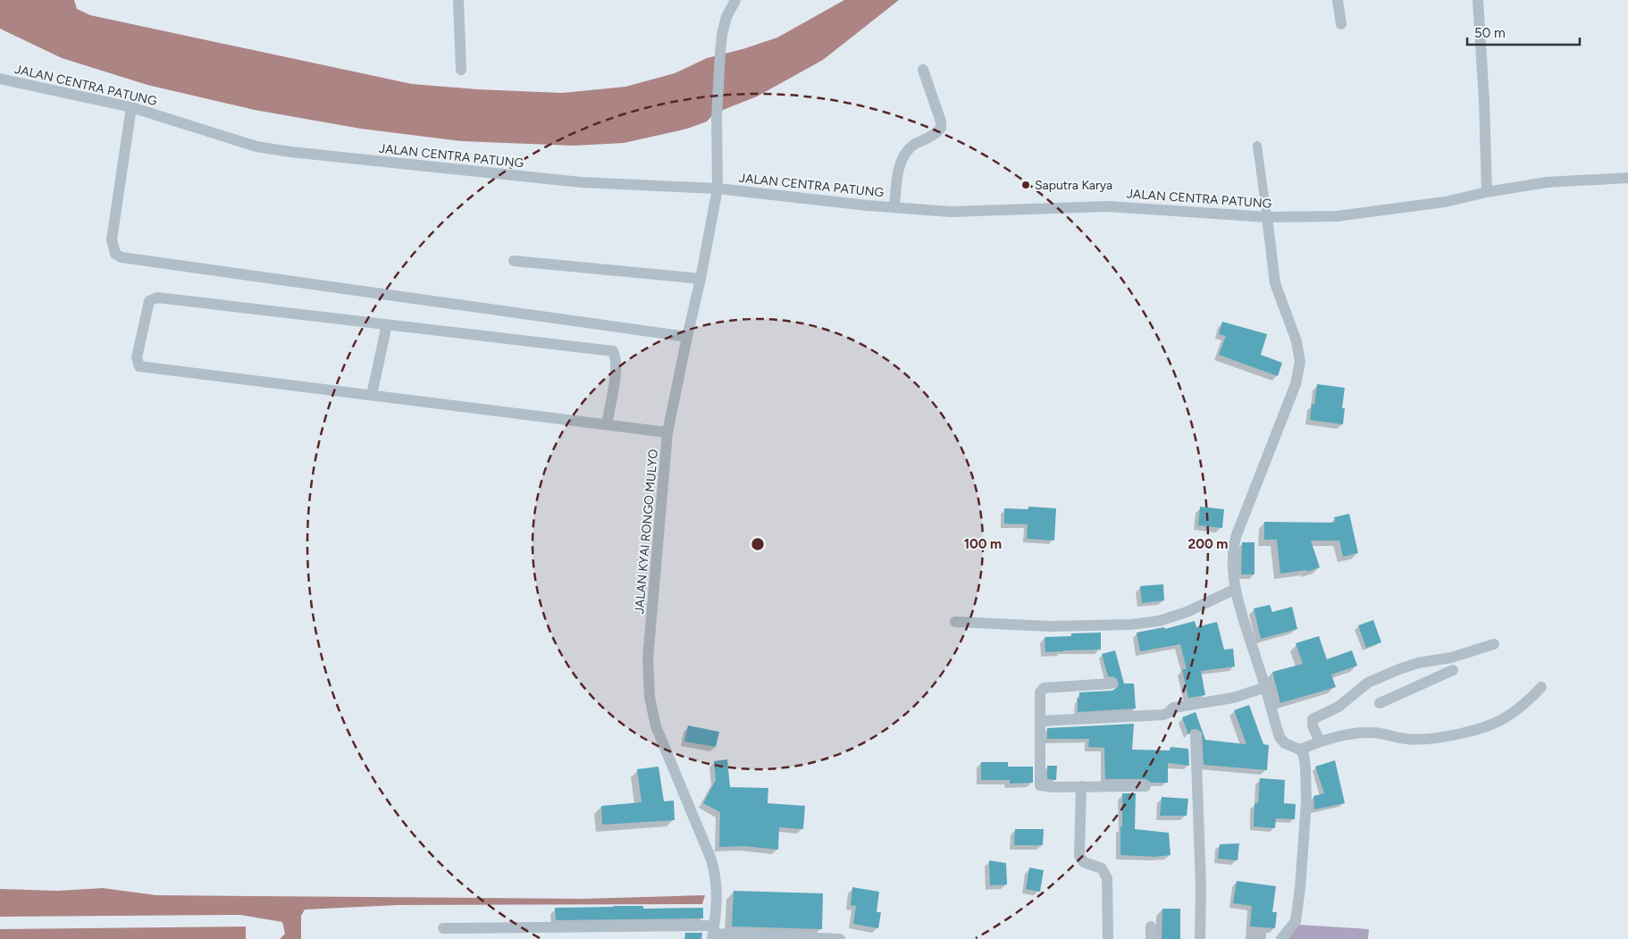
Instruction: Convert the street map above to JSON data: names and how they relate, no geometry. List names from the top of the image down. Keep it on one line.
{"streets":{"street":["JALAN CENTRA PATUNG","JALAN KYAI RONGO MULYO"]},"crossings":[["JALAN CENTRA PATUNG","JALAN KYAI RONGO MULYO"]],"places":["Saputra Karya"],"scale_bar":"50 m","rings":["100 m","200 m"]}
